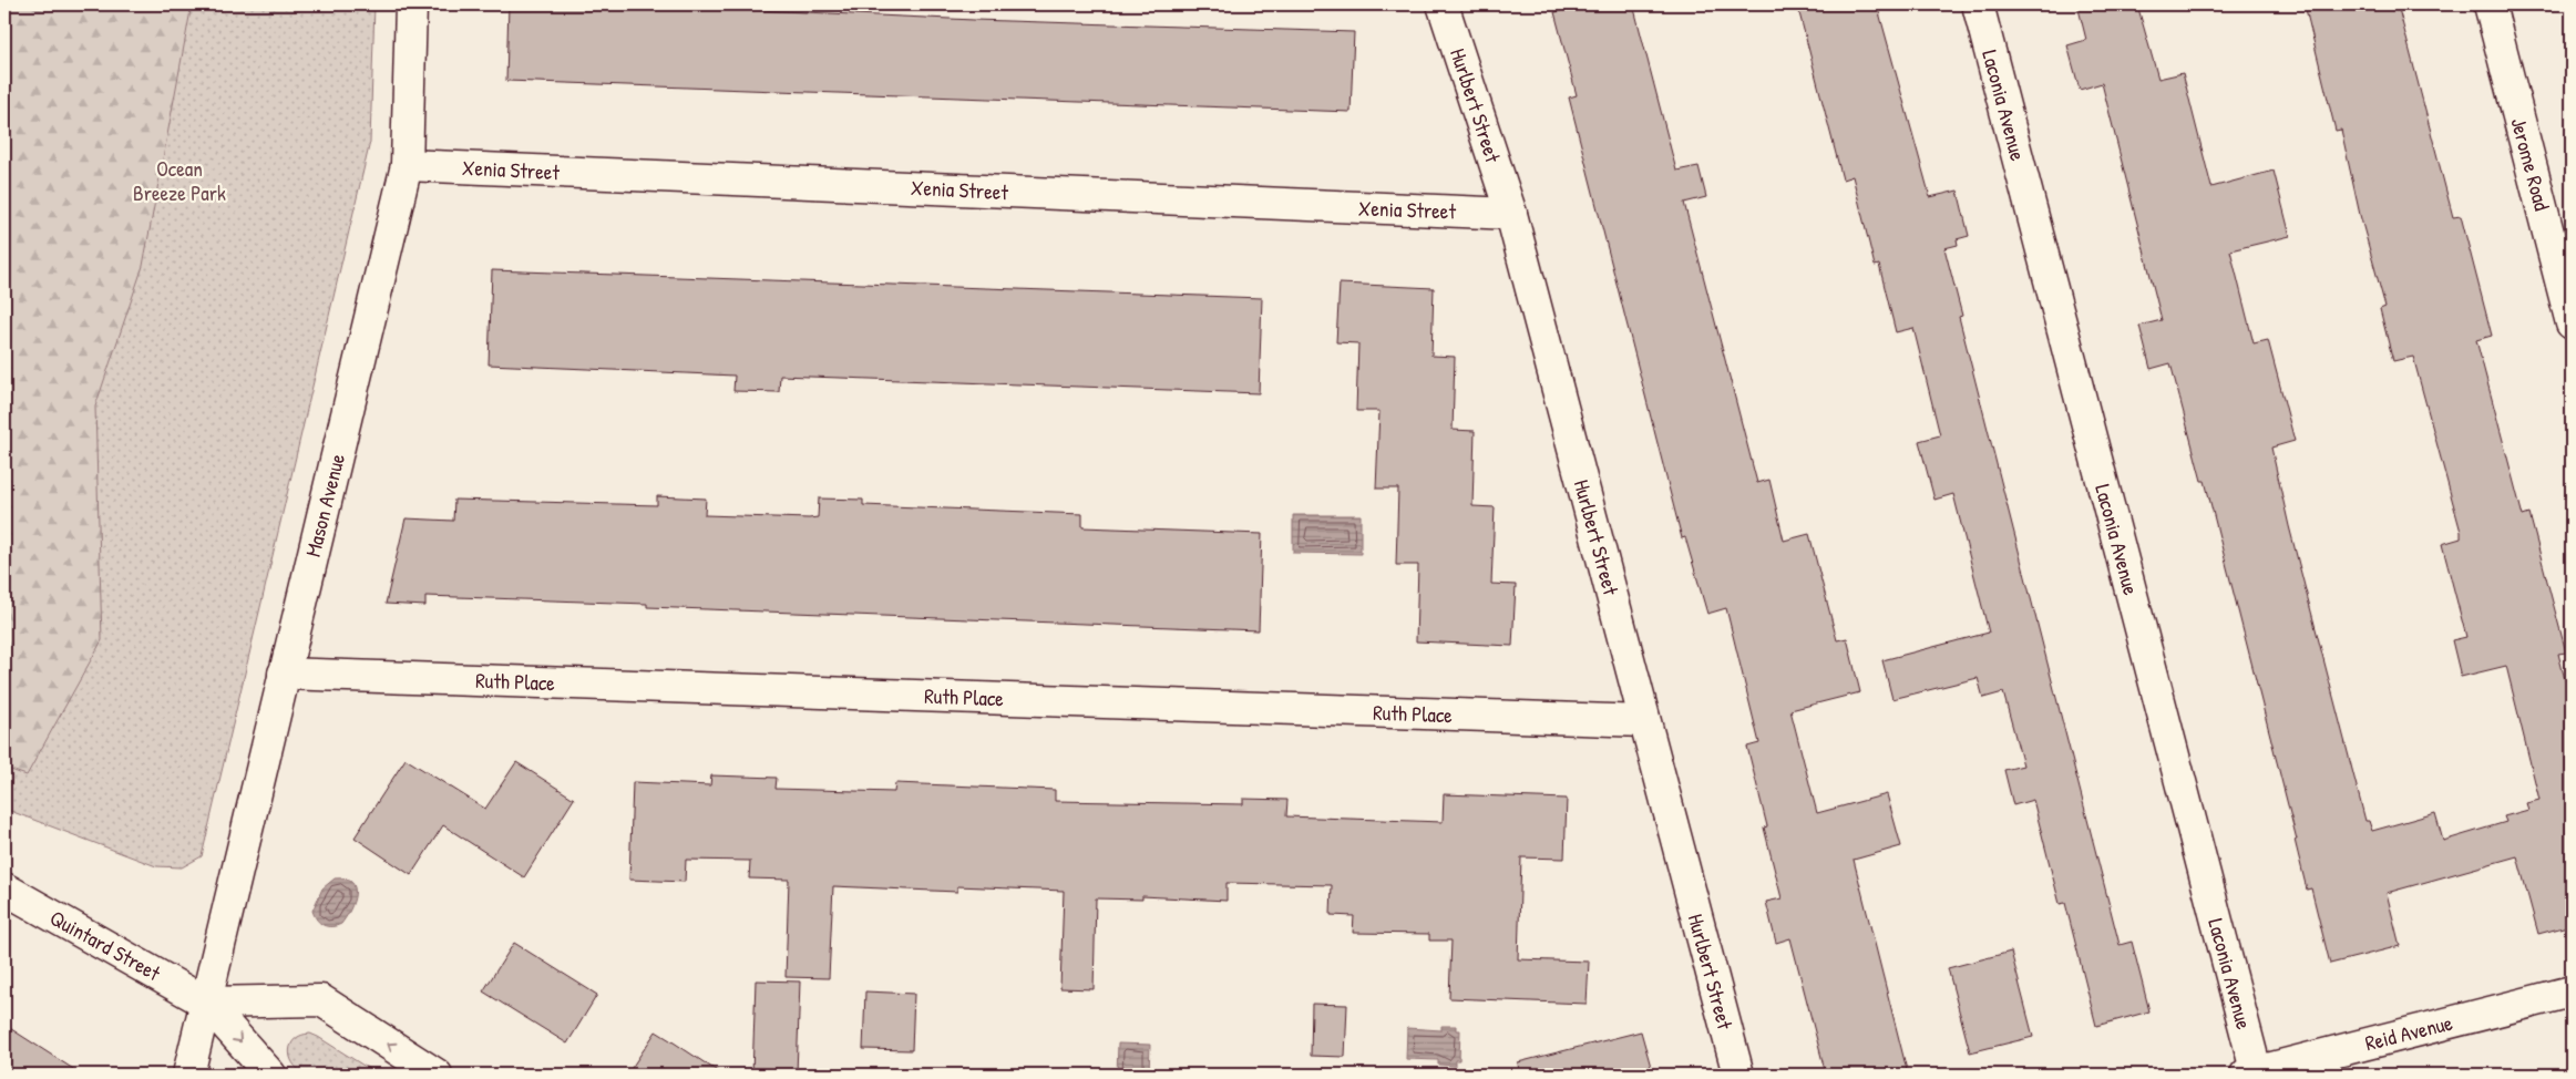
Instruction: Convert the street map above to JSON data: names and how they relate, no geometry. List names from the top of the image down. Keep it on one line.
{"streets":{"street":["Hurlbert Street","Laconia Avenue","Jerome Road","Xenia Street","Mason Avenue","Ruth Place","Quintard Street","Reid Avenue"]},"crossings":[["Hurlbert Street","Xenia Street"],["Hurlbert Street","Ruth Place"],["Laconia Avenue","Reid Avenue"],["Xenia Street","Mason Avenue"],["Mason Avenue","Ruth Place"],["Mason Avenue","Quintard Street"]],"parks":["Ocean Breeze Park"]}
